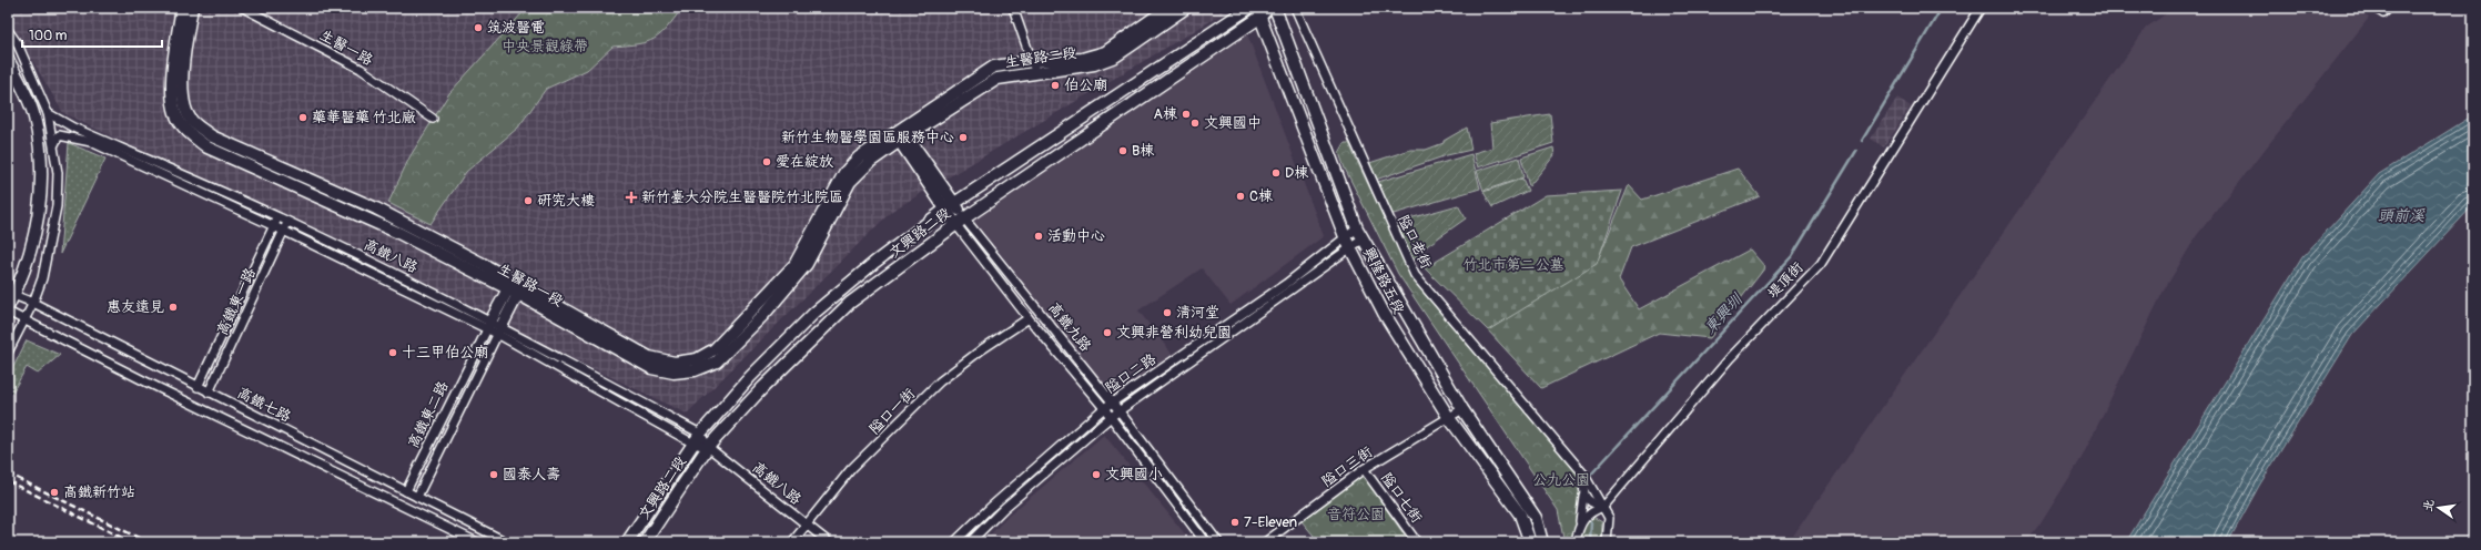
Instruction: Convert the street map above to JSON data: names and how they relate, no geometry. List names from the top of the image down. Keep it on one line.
{"streets":{"street":["生醫一路","生醫路二段","文興路二段","隘口老街","高鐵八路","興隆路五段","堤頂街","生醫路一段","高鐵東一路","高鐵九路","隘口二路","高鐵七路","隘口一街","高鐵東二路","隘口三街","隘口七街"]},"crossings":[["生醫路二段","生醫路一段"],["生醫路二段","高鐵九路"],["文興路二段","高鐵八路"],["文興路二段","興隆路五段"],["文興路二段","高鐵九路"],["隘口老街","堤頂街"],["高鐵八路","高鐵東一路"],["高鐵八路","隘口一街"],["高鐵八路","高鐵東二路"],["興隆路五段","隘口二路"],["興隆路五段","隘口三街"],["生醫路一段","高鐵九路"],["生醫路一段","高鐵東二路"],["高鐵東一路","高鐵七路"],["高鐵九路","隘口二路"],["高鐵九路","隘口一街"],["高鐵七路","高鐵東二路"],["隘口三街","隘口七街"]],"water":["頭前溪","東興圳"],"parks":["中央景觀綠帶","竹北市第二公墓","公九公園","音符公園"],"places":{"other":["筑波醫電","伯公廟","A棟","藥華醫藥 竹北廠","文興國中","新竹生物醫學園區服務中心","B棟","愛在綻放","D棟","C棟","研究大樓","活動中心","惠友遠見","清河堂","文興非營利幼兒園","十三甲伯公廟","國泰人壽","文興國小","高鐵新竹站","7-Eleven"],"health":["新竹臺大分院生醫醫院竹北院區"]},"scale_bar":"100 m","north":"left"}
